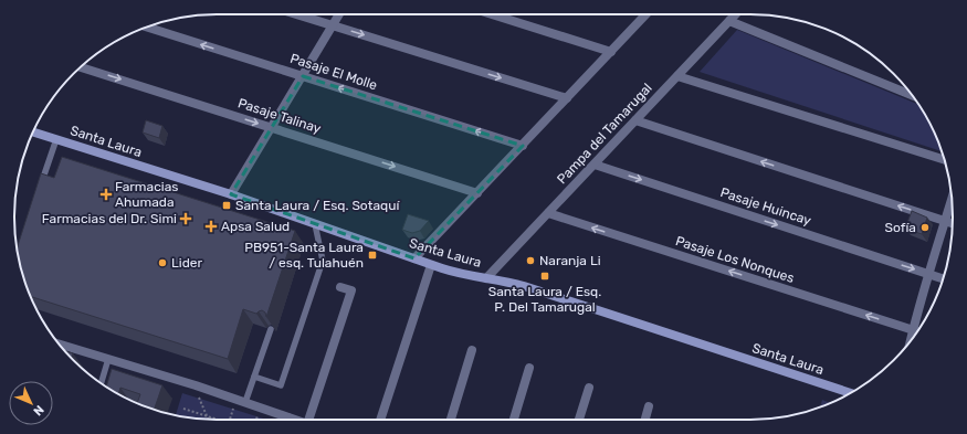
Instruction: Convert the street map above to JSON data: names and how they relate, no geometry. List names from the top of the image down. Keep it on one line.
{"streets":{"street":["Pasaje El Molle","Pasaje Talinay","Pampa del Tamarugal","Santa Laura","Pasaje Huincay","Pasaje Los Nonques"]},"crossings":[["Pampa del Tamarugal","Santa Laura"],["Pampa del Tamarugal","Pasaje Huincay"],["Pampa del Tamarugal","Pasaje Los Nonques"]],"one_way":["Pasaje Talinay","Pasaje Los Nonques"],"places":{"health":["Farmacias Ahumada","Farmacias del Dr. Simi","Apsa Salud"],"transit":["Santa Laura / Esq. Sotaquí","PB951-Santa Laura / esq. Tulahuén","Santa Laura / Esq. P. Del Tamarugal"],"other":["Sofía","Naranja Li","Lider"]},"north":"bottom right"}
